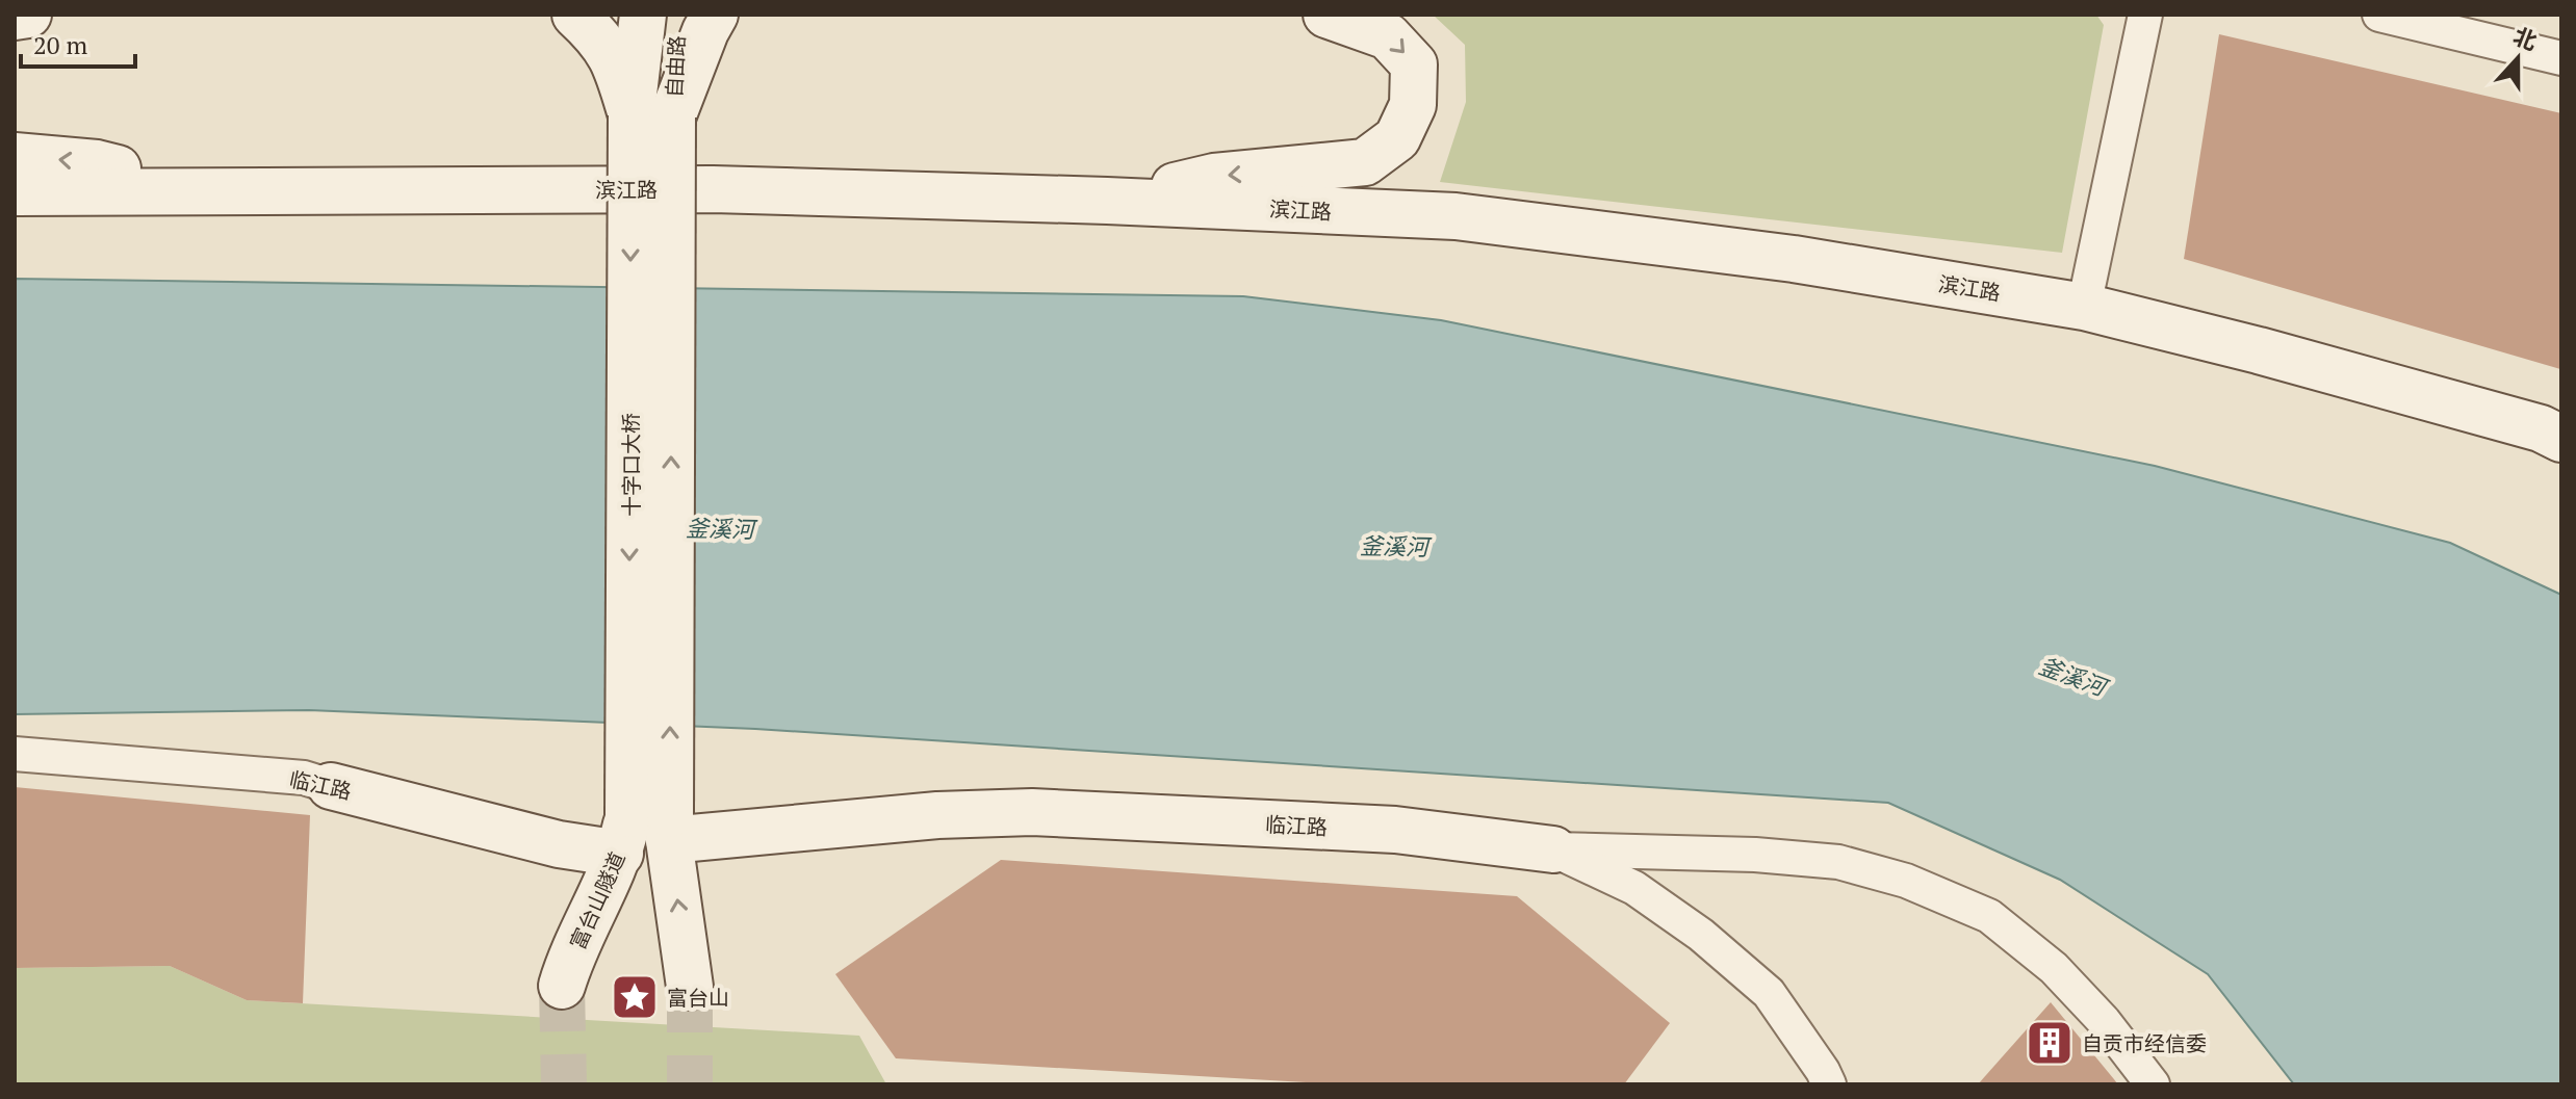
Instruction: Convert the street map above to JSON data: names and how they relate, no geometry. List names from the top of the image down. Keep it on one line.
{"streets":{"main road":["自由路","滨江路","十字口大桥","临江路","富台山隧道"]},"crossings":[["自由路","十字口大桥"],["十字口大桥","临江路"],["十字口大桥","富台山隧道"],["临江路","富台山隧道"]],"water":["釜溪河"],"places":{"place":["富台山"],"building":["自贡市经信委"]},"scale_bar":"20 m","north":"top"}
